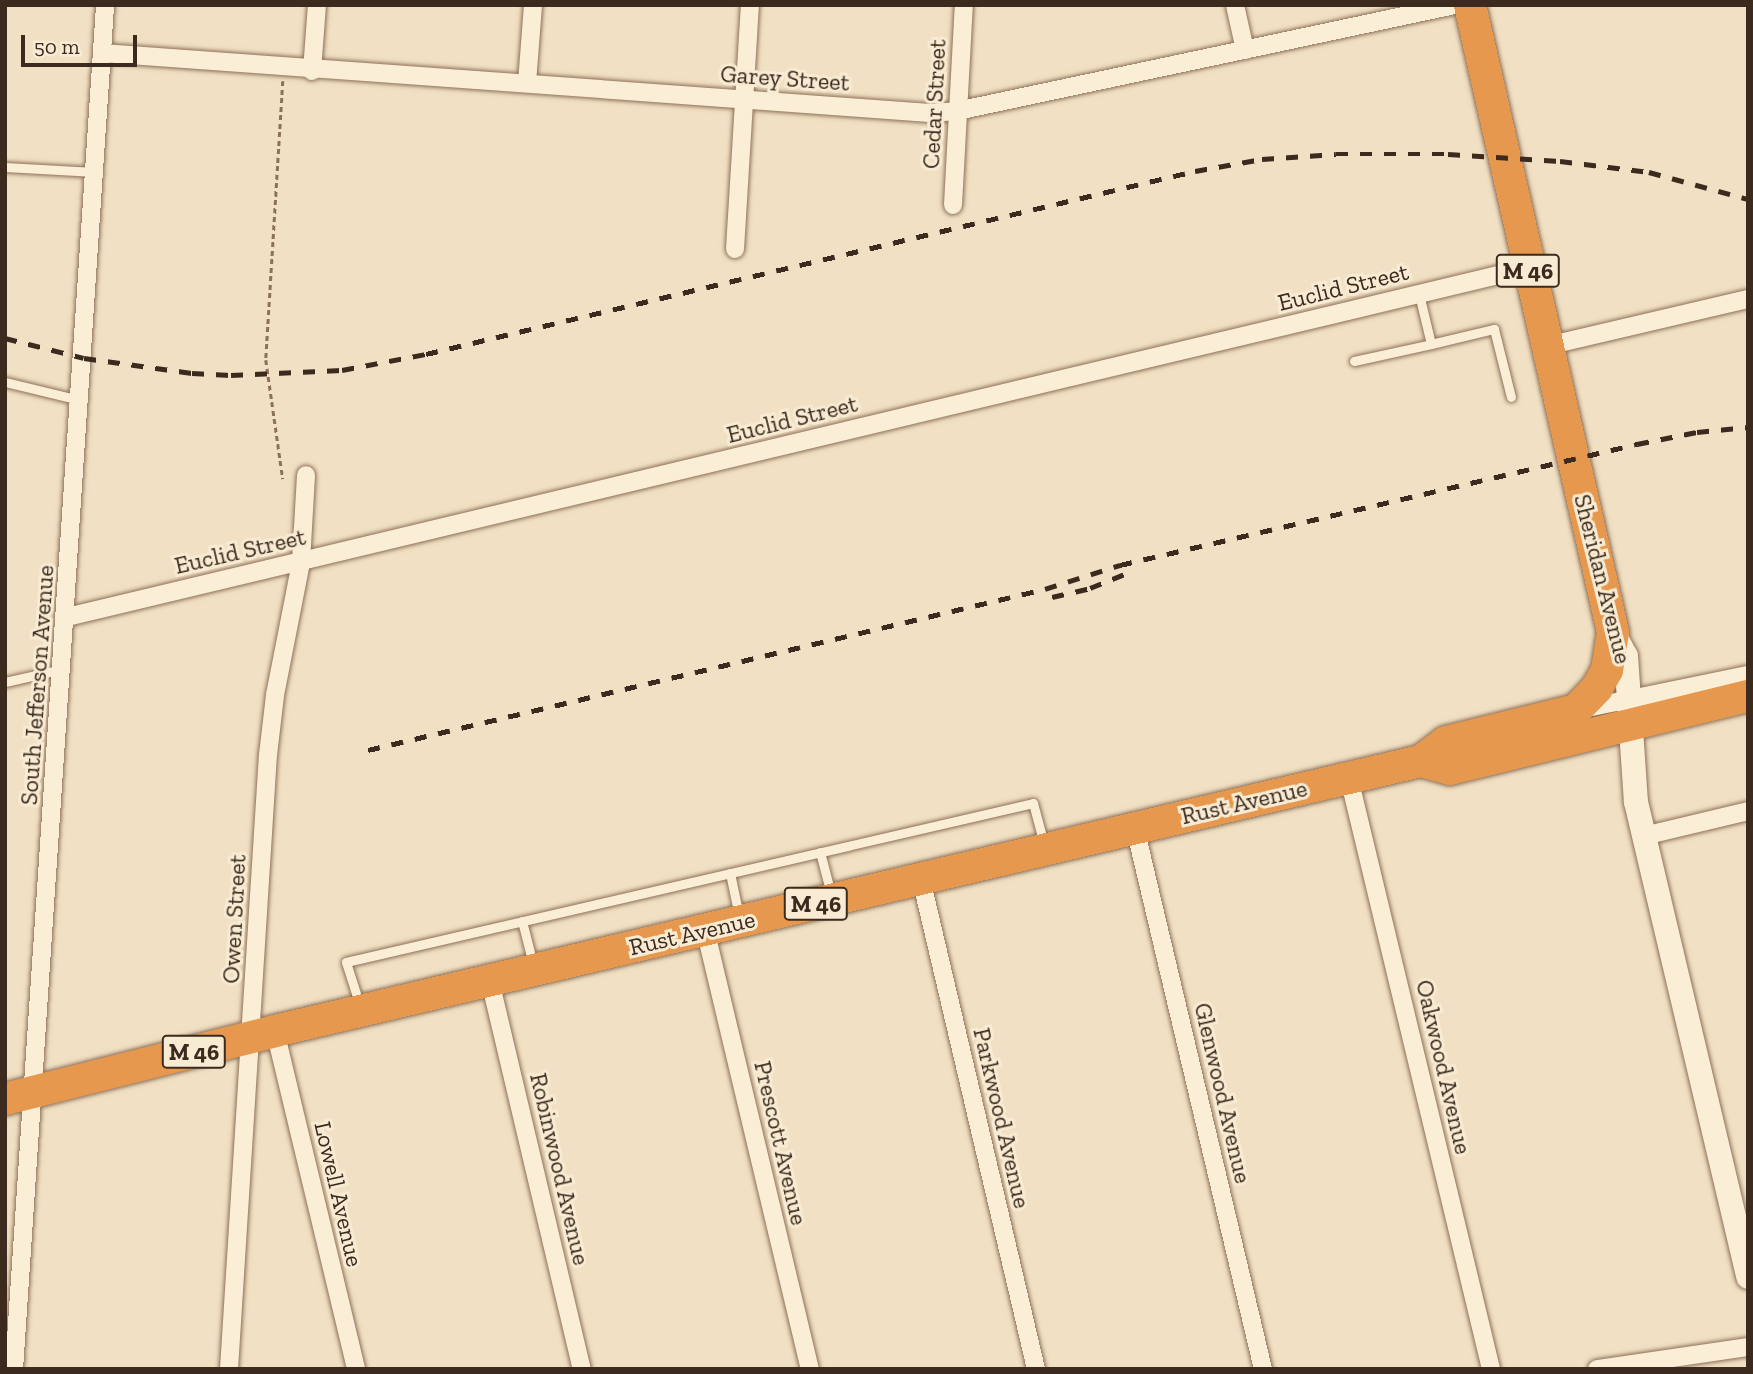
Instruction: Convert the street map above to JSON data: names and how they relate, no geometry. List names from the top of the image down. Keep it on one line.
{"streets":{"highway":["M 46","Sheridan Avenue","Rust Avenue"],"street":["Garey Street","Cedar Street","Euclid Street","South Jefferson Avenue","Owen Street","Oakwood Avenue","Glenwood Avenue","Parkwood Avenue","Prescott Avenue","Robinwood Avenue","Lowell Avenue"]},"crossings":[["Garey Street","Cedar Street"],["Garey Street","South Jefferson Avenue"],["M 46","Sheridan Avenue"],["M 46","Rust Avenue"],["Euclid Street","Sheridan Avenue"],["Euclid Street","South Jefferson Avenue"],["Euclid Street","Owen Street"],["Sheridan Avenue","Rust Avenue"],["South Jefferson Avenue","Rust Avenue"],["Rust Avenue","Owen Street"],["Rust Avenue","Oakwood Avenue"],["Rust Avenue","Glenwood Avenue"],["Rust Avenue","Parkwood Avenue"],["Rust Avenue","Prescott Avenue"],["Rust Avenue","Robinwood Avenue"],["Rust Avenue","Lowell Avenue"],["Owen Street","Lowell Avenue"]],"scale_bar":"50 m"}
